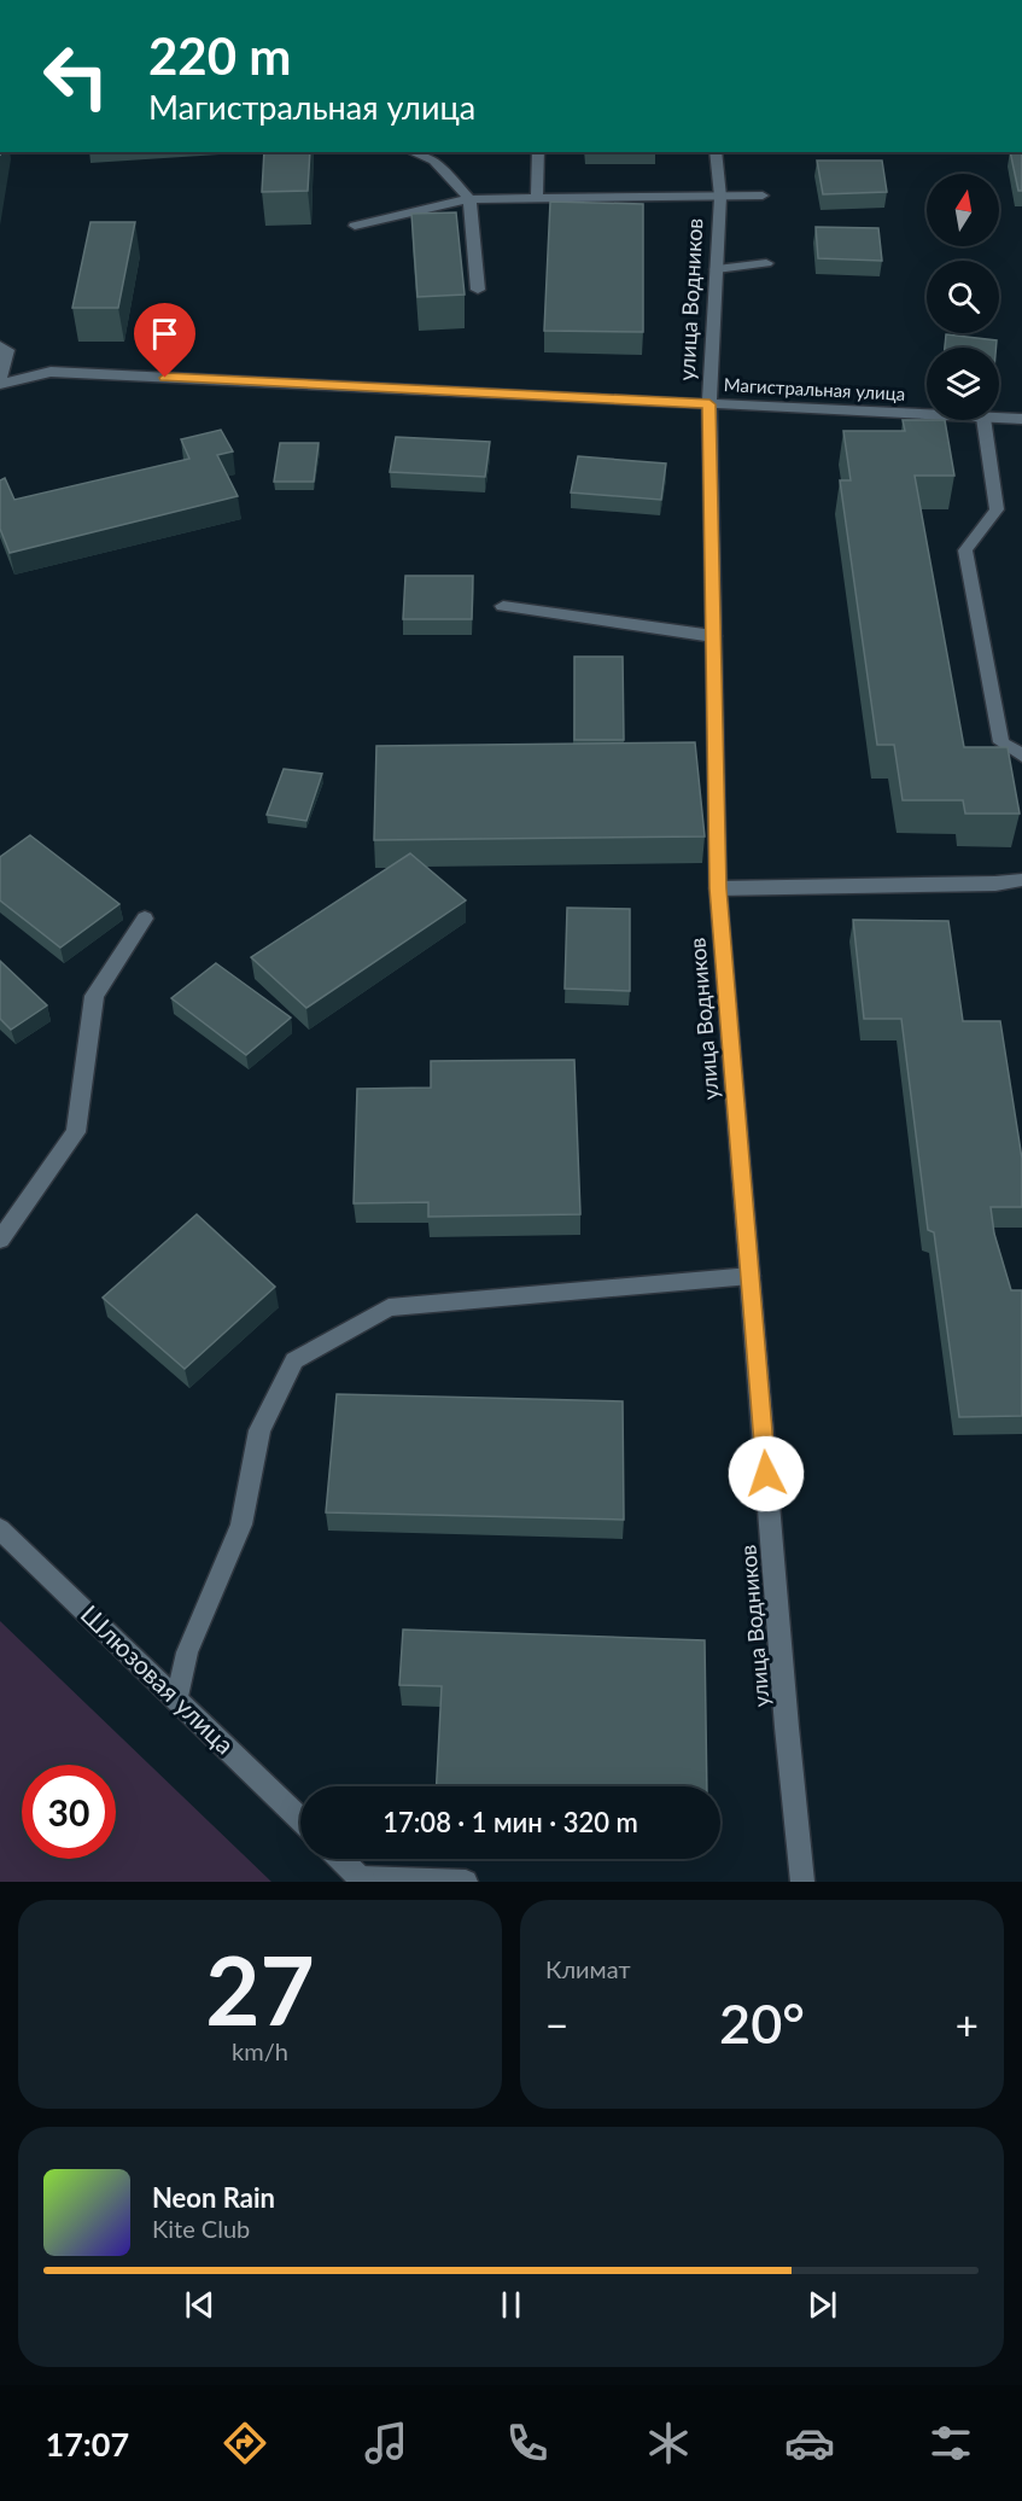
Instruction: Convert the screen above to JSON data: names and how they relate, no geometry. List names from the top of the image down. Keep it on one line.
{"streets":{"street":["улица Водников","Магистральная улица","Шлюзовая улица"]},"crossings":[["улица Водников","Магистральная улица"]],"north":"top","page":{"turn":["220 m","Магистральная улица"],"limit":"30","trip":"17:08 · 1 мин · 320 m","tile":[["27","km/h"],"Климат"],"heat":["−","20°","+"],"song":["Neon Rain","Kite Club"],"tabs":"17:07"}}
